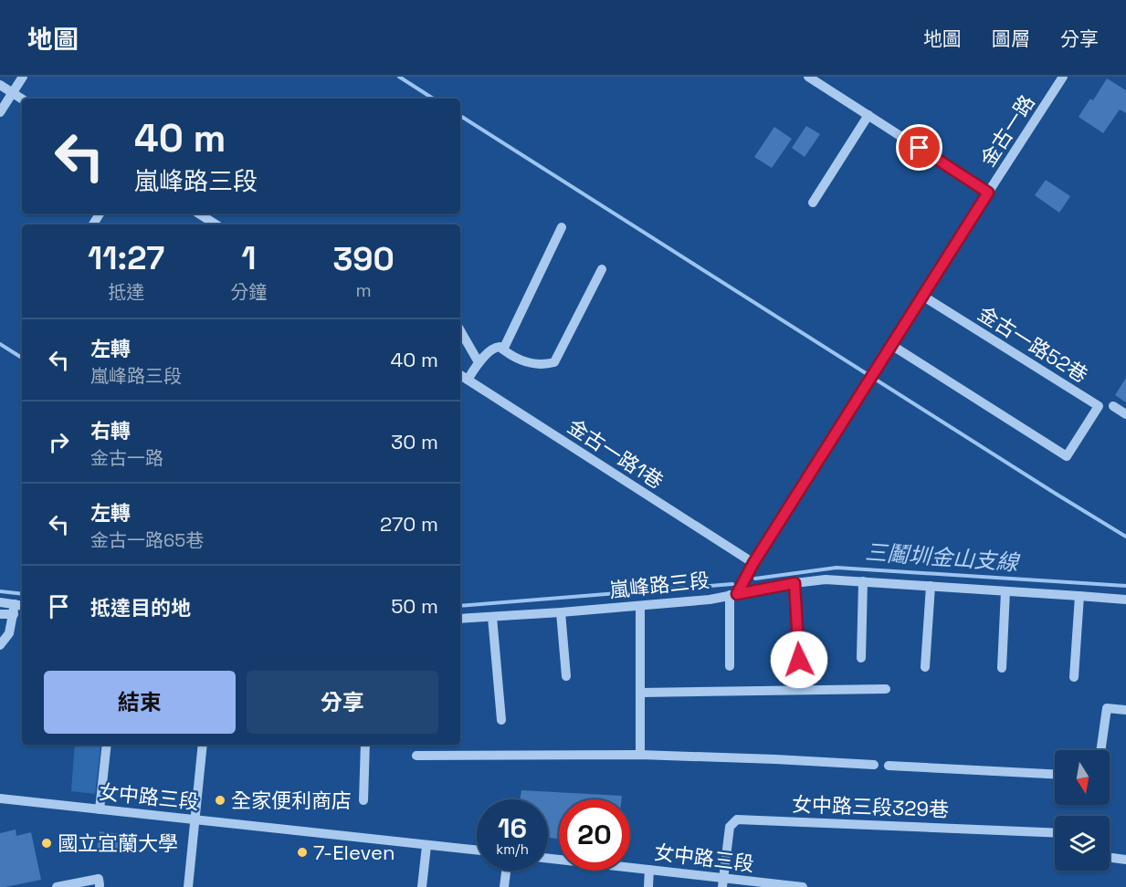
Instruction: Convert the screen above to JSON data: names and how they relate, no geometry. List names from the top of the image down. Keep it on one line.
{"streets":{"street":["金古一路","金古一路52巷","金古一路1巷","嵐峰路三段","女中路三段","女中路三段329巷"]},"crossings":[["金古一路","金古一路52巷"],["金古一路","金古一路1巷"],["金古一路","嵐峰路三段"],["女中路三段","女中路三段329巷"]],"water":["三鬮圳金山支線"],"places":["全家便利商店","國立宜蘭大學","7-Eleven"],"north":"bottom","page":{"header":"地圖","nav":["地圖","圖層","分享"],"turn":["40 m","嵐峰路三段"],"eta":["11:27","抵達","1","分鐘","390","m"],"list":[{"name":"左轉","note":"嵐峰路三段","value":"40 m"},{"name":"右轉","note":"金古一路","value":"30 m"},{"name":"左轉","note":"金古一路65巷","value":"270 m"},{"name":"抵達目的地","value":"50 m"}],"buttons":["結束","分享"],"speed":"16 km/h","limit":"20"}}
